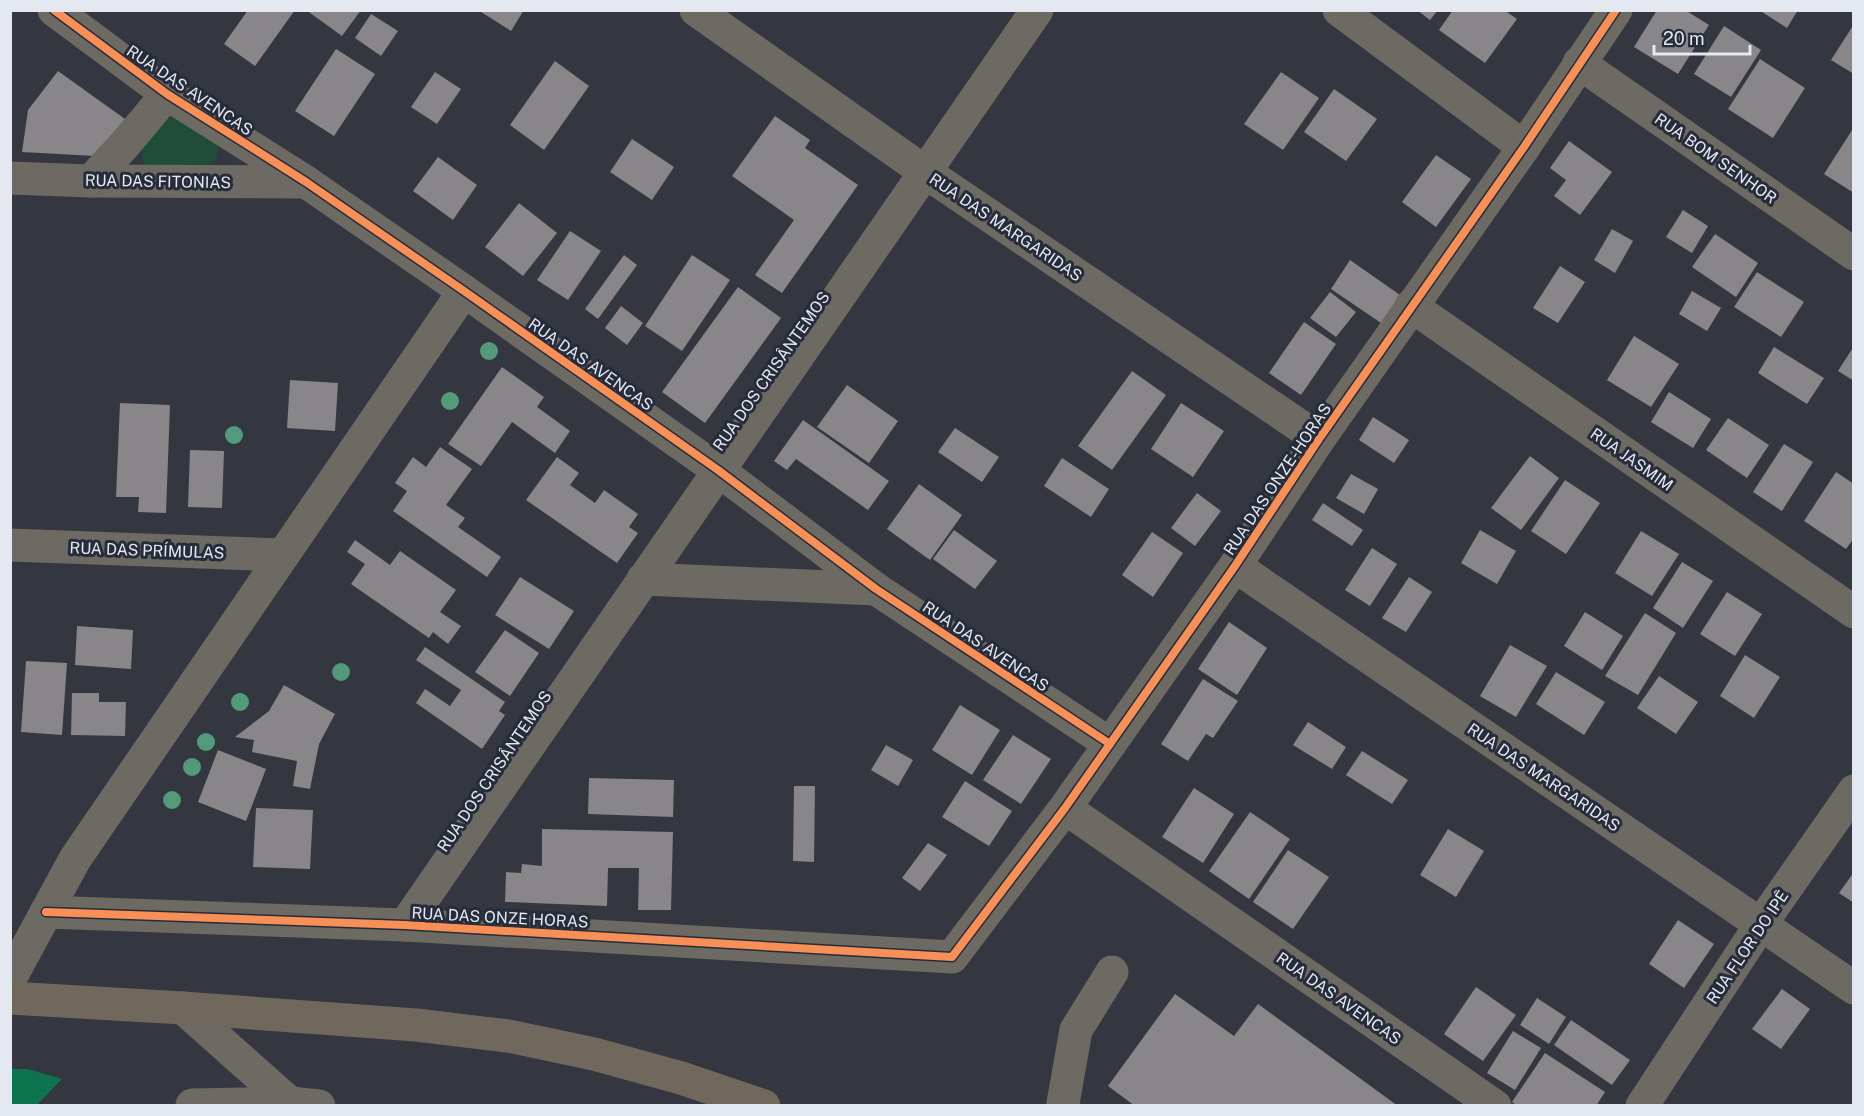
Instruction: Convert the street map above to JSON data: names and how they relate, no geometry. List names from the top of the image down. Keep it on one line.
{"streets":{"street":["RUA DAS AVENCAS","RUA BOM SENHOR","RUA DAS FITONIAS","RUA DAS MARGARIDAS","RUA DOS CRISÂNTEMOS","RUA JASMIM","RUA DAS ONZE-HORAS","RUA DAS PRÍMULAS","RUA DAS ONZE HORAS","RUA FLOR DO IPÊ"]},"crossings":[["RUA DAS AVENCAS","RUA DAS FITONIAS"],["RUA DAS AVENCAS","RUA DOS CRISÂNTEMOS"],["RUA DAS AVENCAS","RUA DAS ONZE-HORAS"],["RUA BOM SENHOR","RUA DAS ONZE-HORAS"],["RUA DAS MARGARIDAS","RUA DOS CRISÂNTEMOS"],["RUA DAS MARGARIDAS","RUA DAS ONZE-HORAS"],["RUA DAS MARGARIDAS","RUA FLOR DO IPÊ"],["RUA DOS CRISÂNTEMOS","RUA DAS ONZE HORAS"],["RUA JASMIM","RUA DAS ONZE-HORAS"],["RUA DAS ONZE-HORAS","RUA DAS ONZE HORAS"]],"scale_bar":"20 m"}
